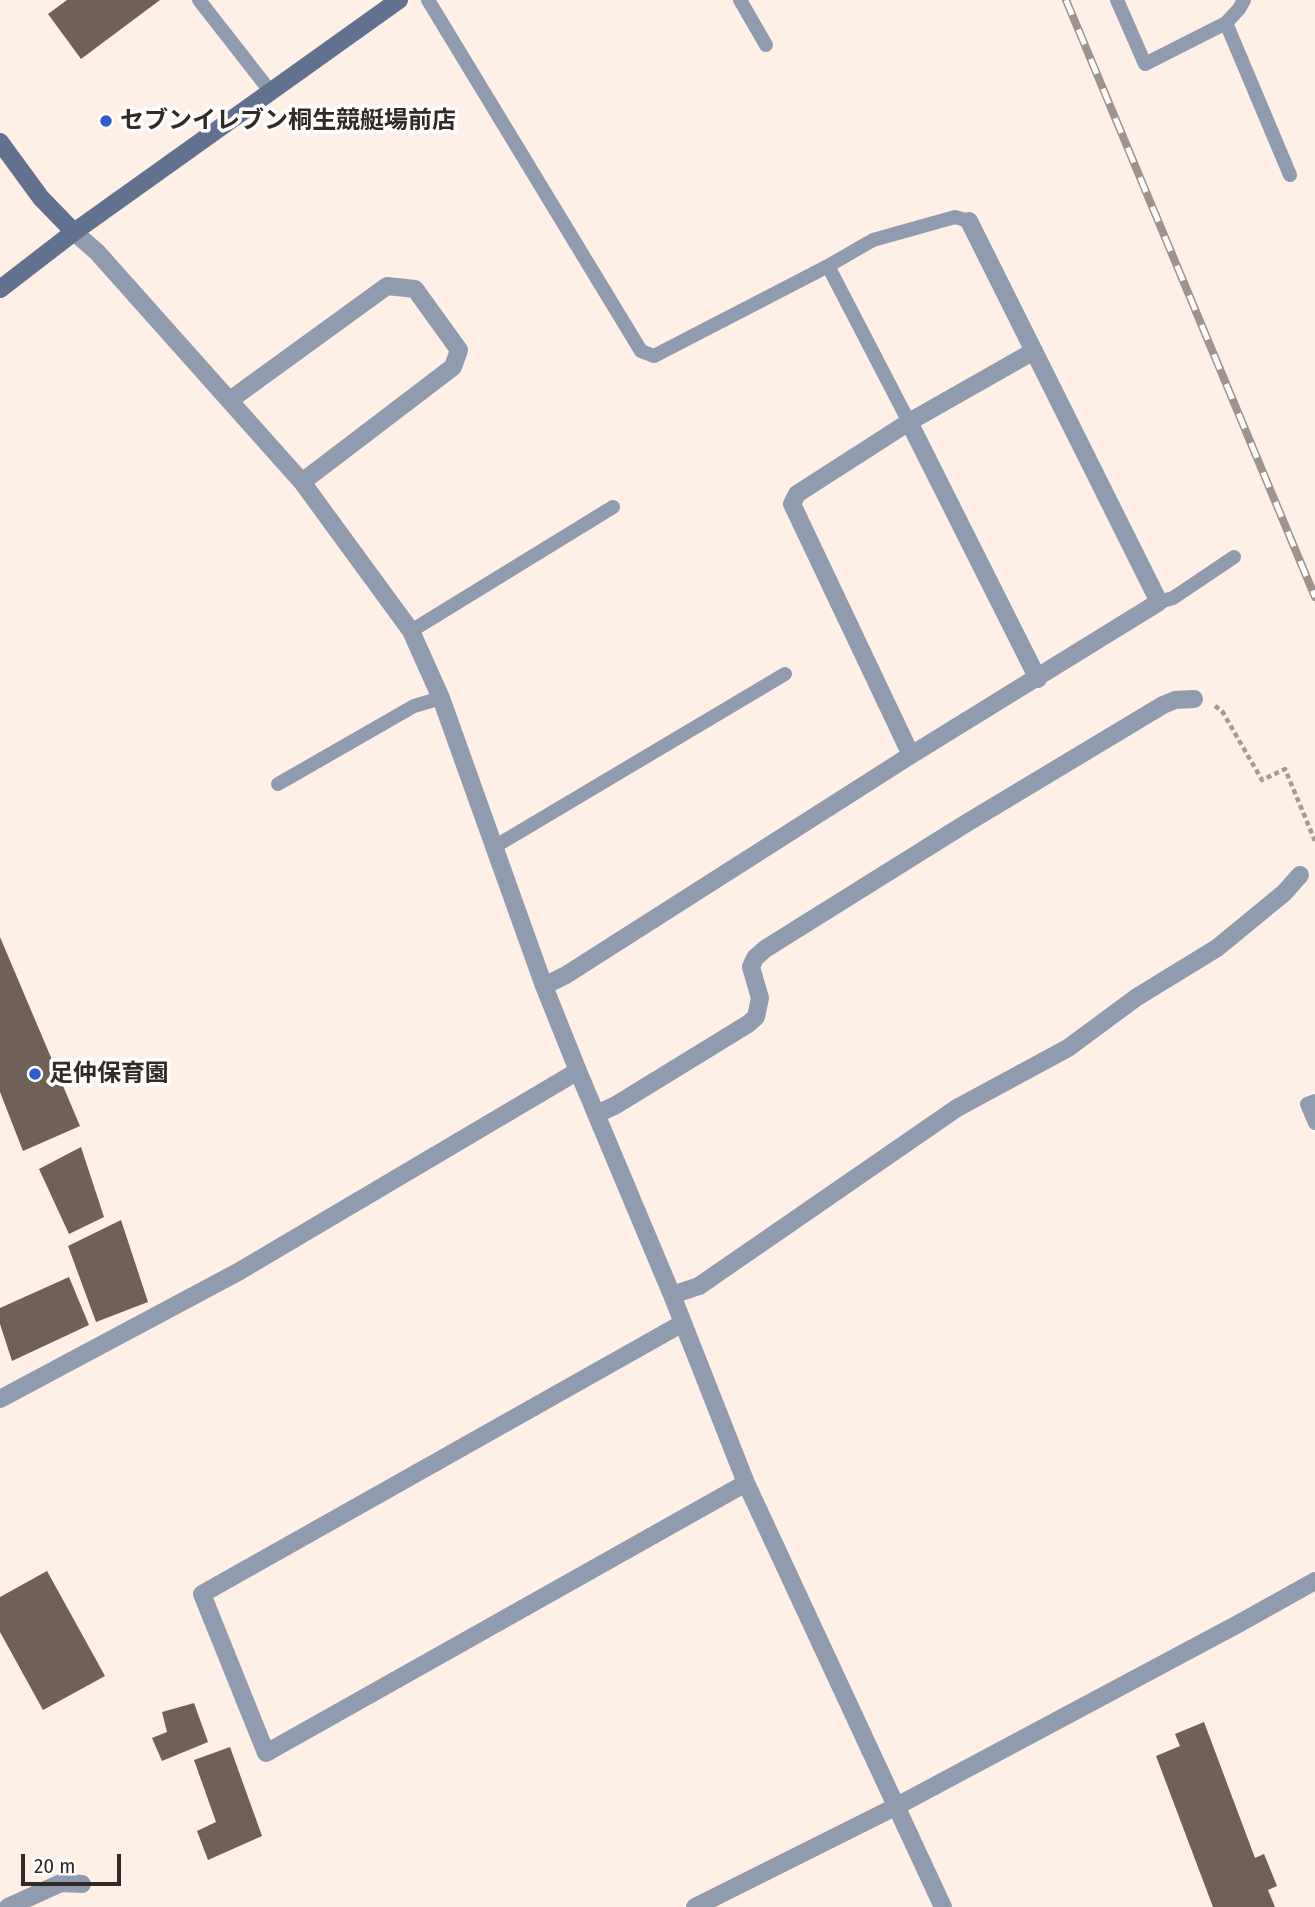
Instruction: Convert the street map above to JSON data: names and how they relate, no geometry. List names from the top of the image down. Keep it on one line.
{"places":["セブンイレブン桐生競艇場前店","足仲保育園"],"scale_bar":"20 m"}
